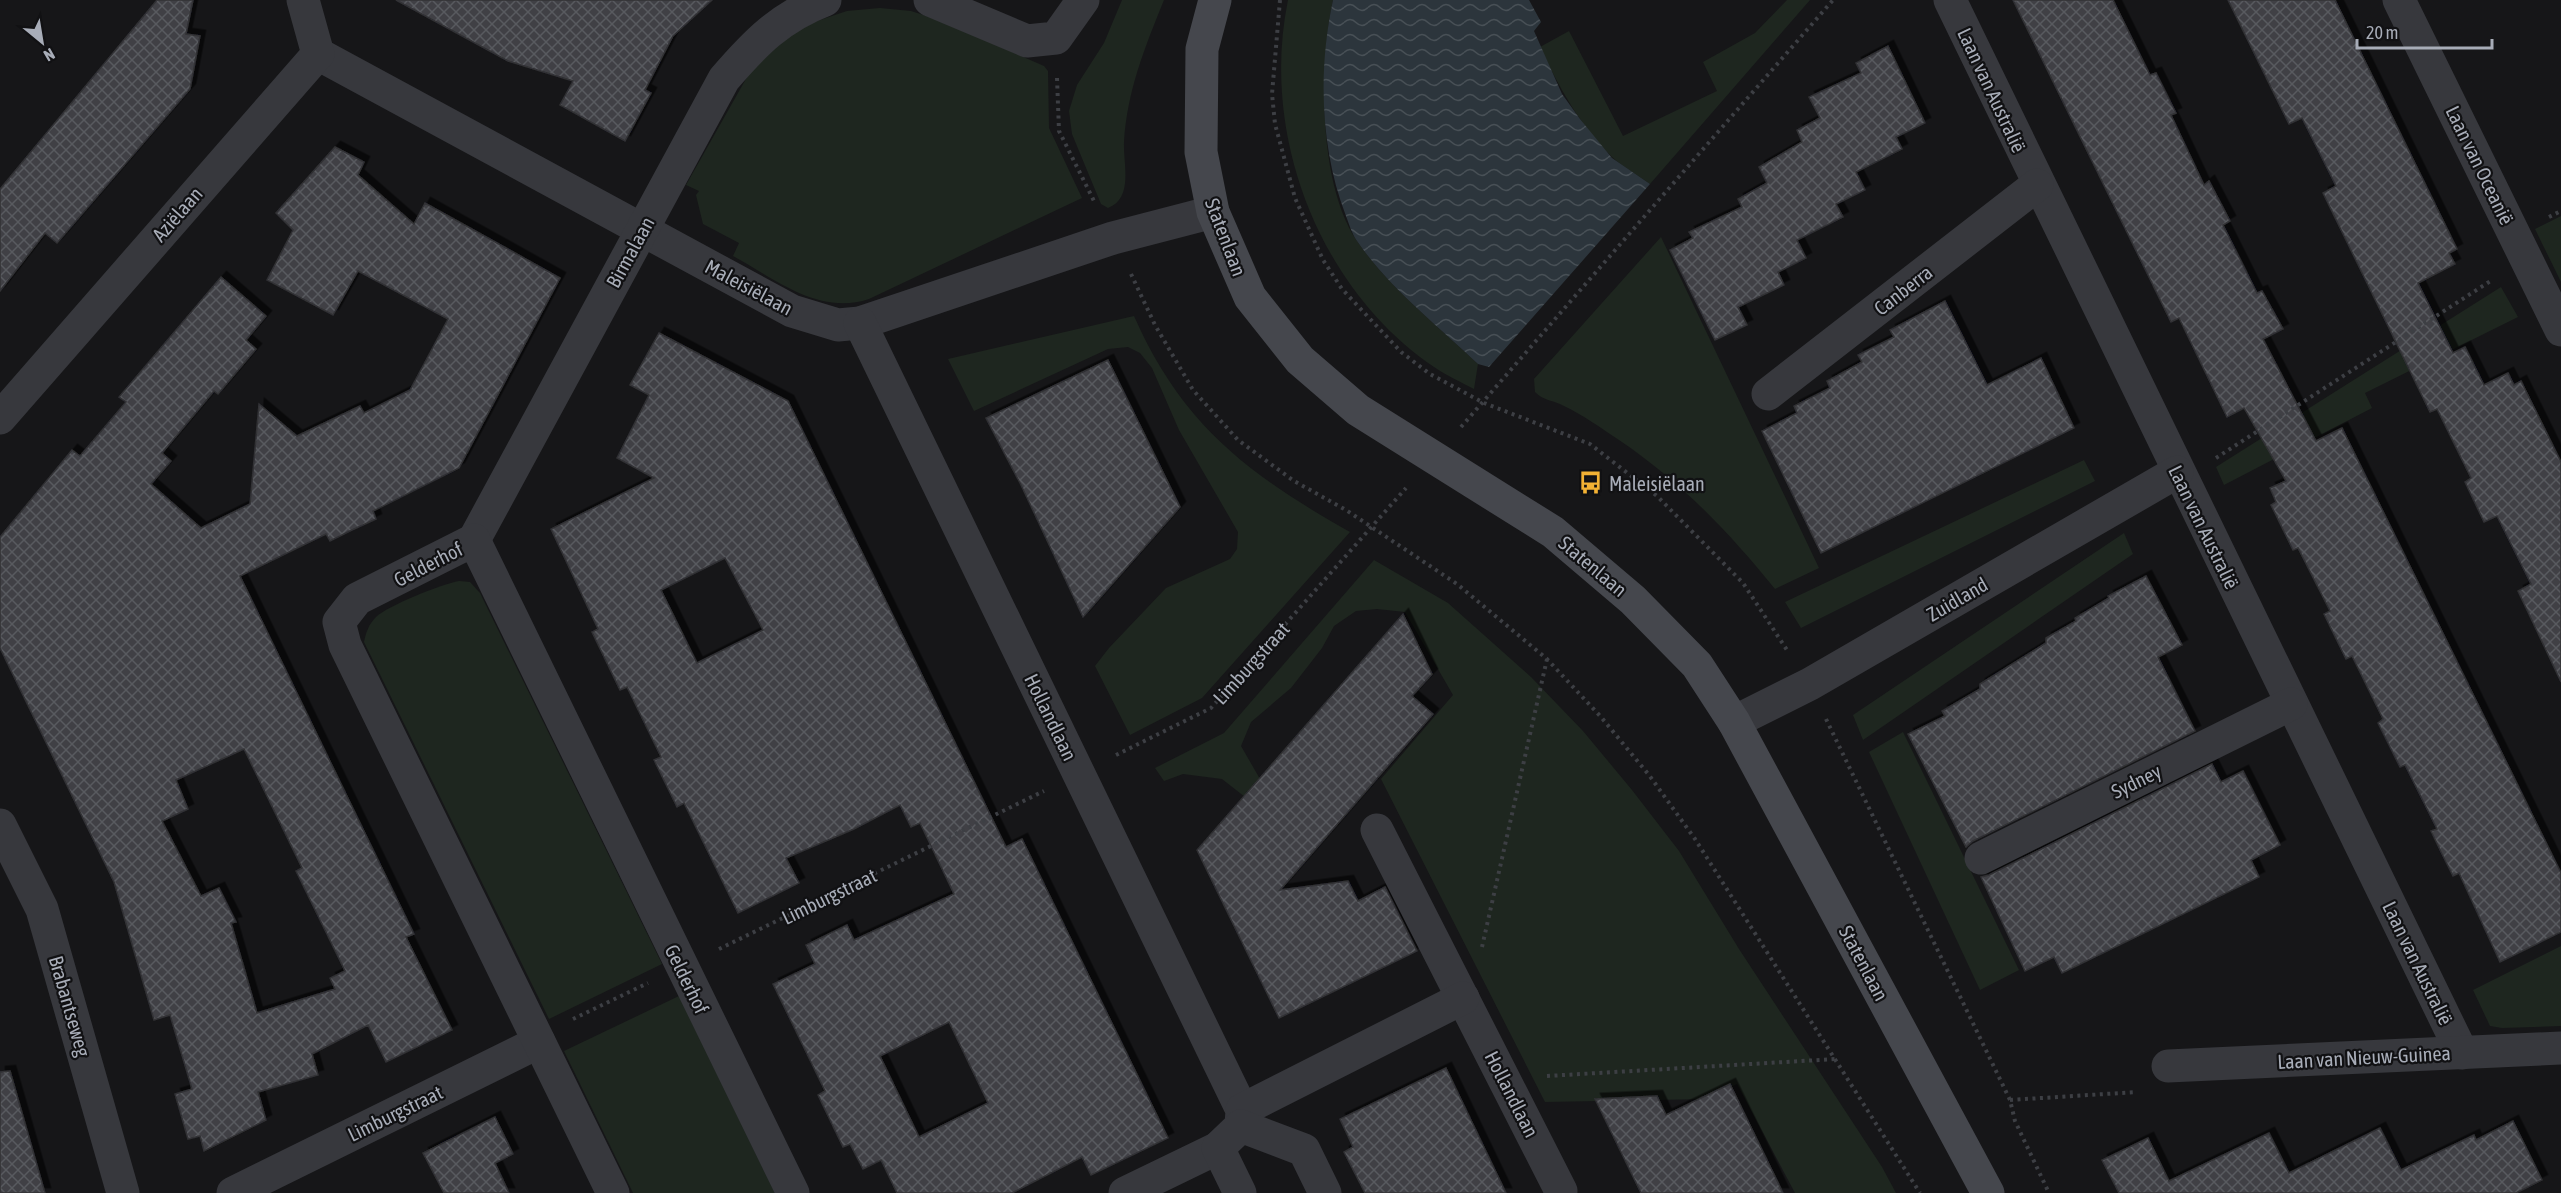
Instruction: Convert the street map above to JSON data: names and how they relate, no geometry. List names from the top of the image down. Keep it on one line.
{"streets":{"main road":["Statenlaan"],"street":["Laan van Australië","Laan van Oceanië","Aziëlaan","Birmalaan","Maleisiëlaan","Canberra","Gelderhof","Zuidland","Limburgstraat","Hollandlaan","Sydney","Brabantseweg","Laan van Nieuw-Guinea"]},"crossings":[["Laan van Australië","Canberra"],["Laan van Australië","Zuidland"],["Laan van Australië","Sydney"],["Laan van Australië","Laan van Nieuw-Guinea"],["Aziëlaan","Maleisiëlaan"],["Statenlaan","Maleisiëlaan"],["Statenlaan","Zuidland"],["Statenlaan","Limburgstraat"],["Birmalaan","Maleisiëlaan"],["Birmalaan","Gelderhof"],["Maleisiëlaan","Hollandlaan"],["Gelderhof","Limburgstraat"],["Limburgstraat","Hollandlaan"]],"places":{"bus stop":["Maleisiëlaan"]},"scale_bar":"20 m","north":"bottom right"}
